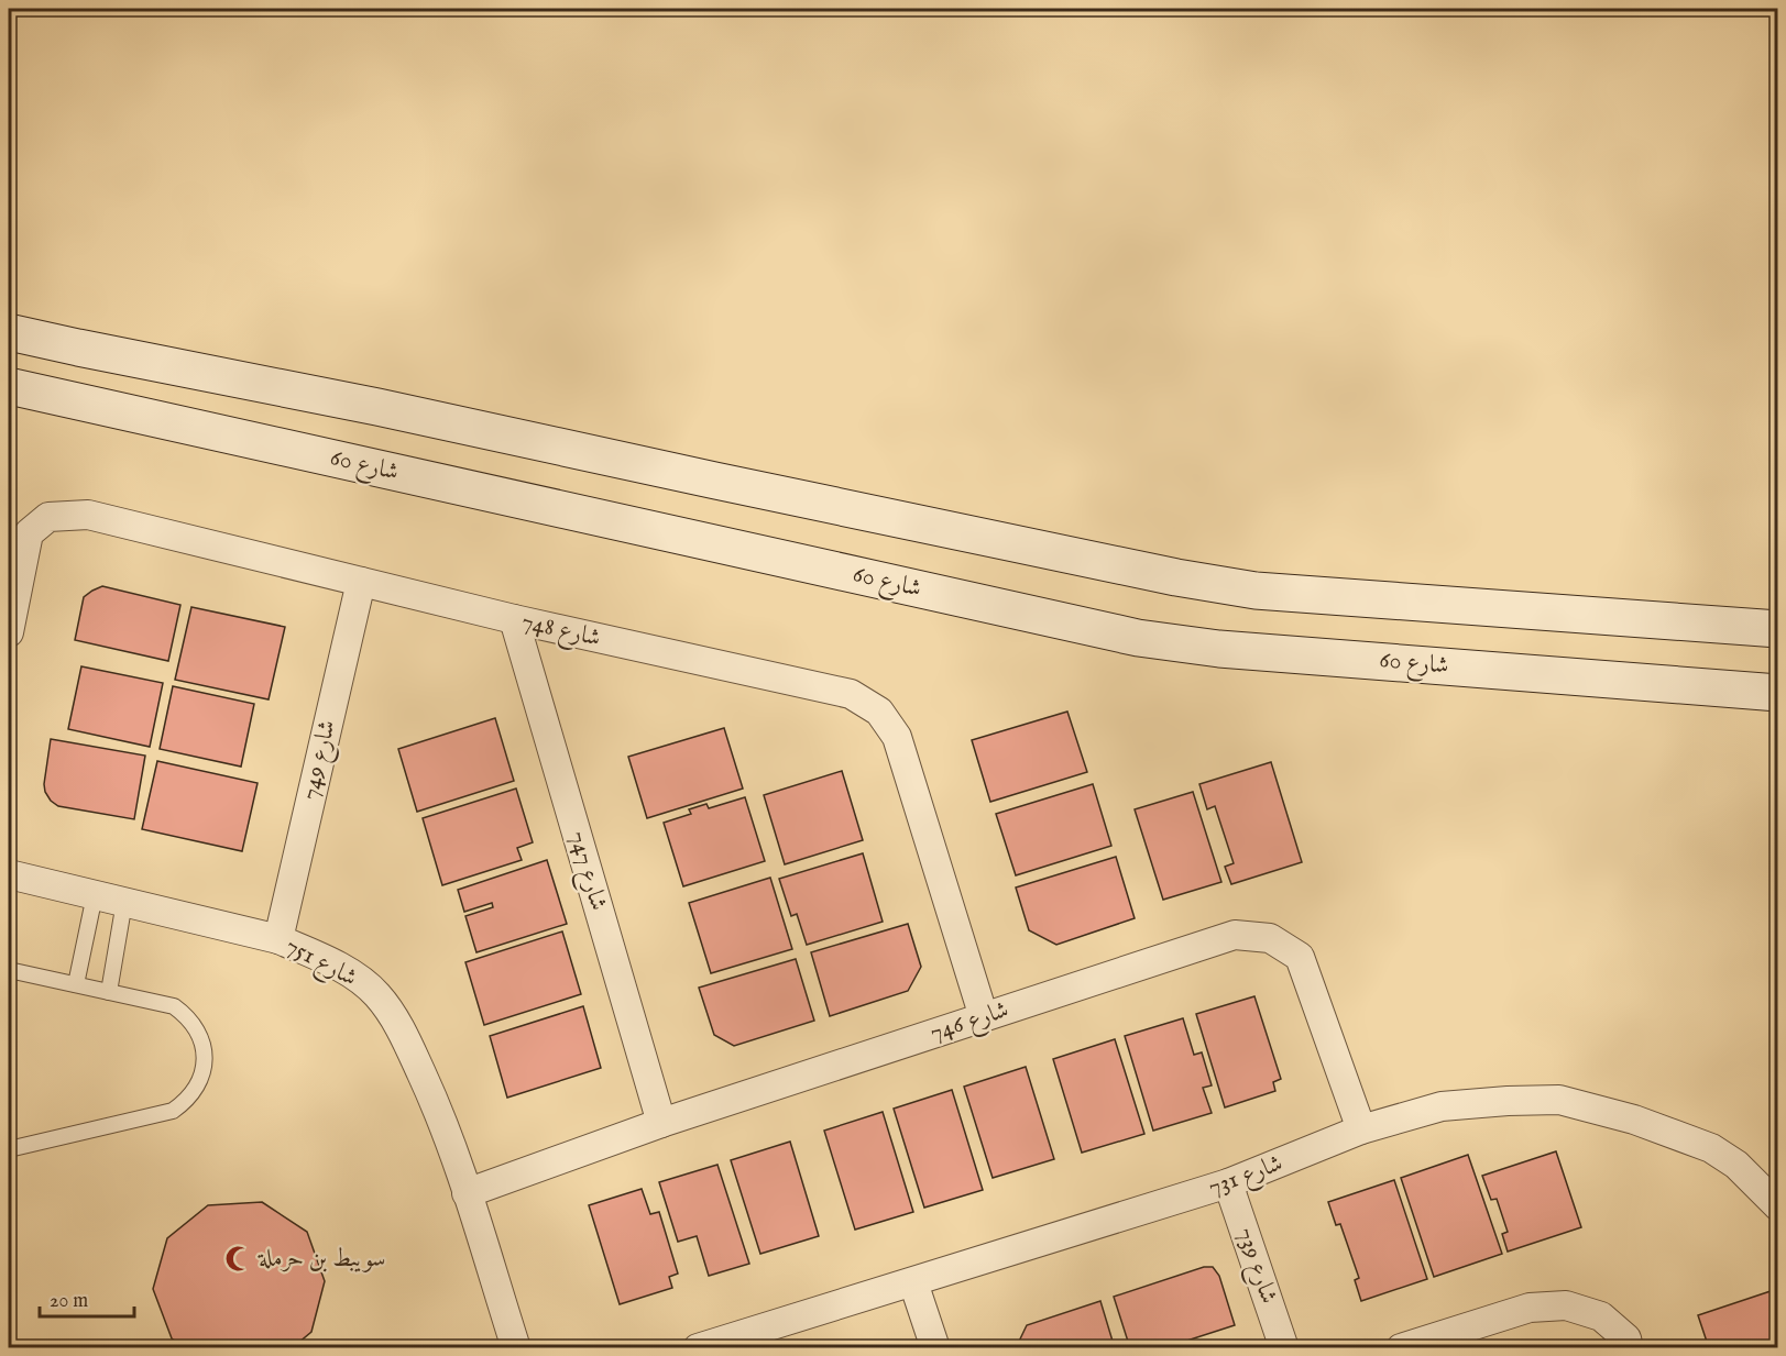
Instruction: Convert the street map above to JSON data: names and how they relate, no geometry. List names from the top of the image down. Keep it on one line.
{"streets":{"main road":["شارع 60"],"street":["شارع 748","شارع 749","شارع 747","شارع 751","شارع 746","شارع 731","شارع 739"]},"crossings":[["شارع 748","شارع 749"],["شارع 748","شارع 747"],["شارع 748","شارع 746"],["شارع 749","شارع 751"],["شارع 747","شارع 746"],["شارع 751","شارع 746"],["شارع 746","شارع 731"],["شارع 731","شارع 739"]],"places":{"mosque":["سويبط بن حرملة"]},"scale_bar":"20 m"}
